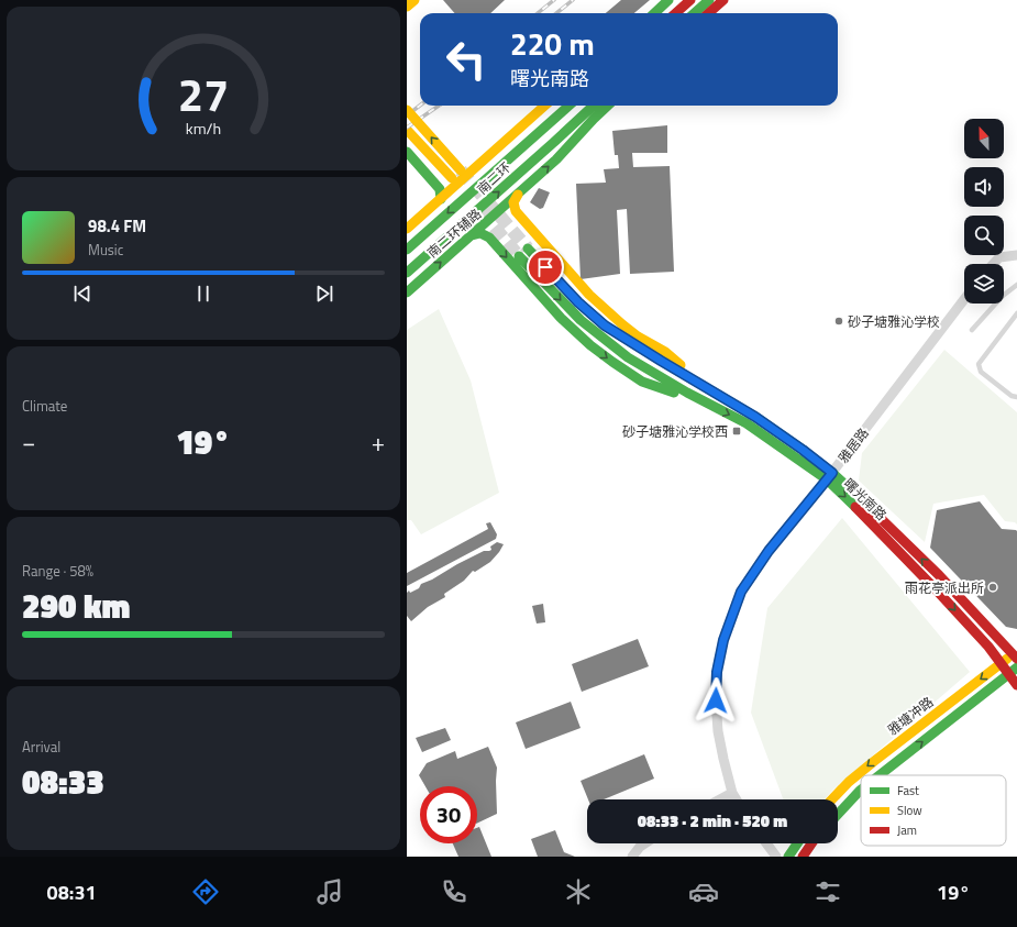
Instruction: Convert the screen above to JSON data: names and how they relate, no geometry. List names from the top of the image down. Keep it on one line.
{"streets":{"main road":["南二环","南二环辅路","曙光南路","雅塘冲路"],"street":["雅居路"]},"crossings":[["雅居路","曙光南路"],["曙光南路","雅塘冲路"]],"places":{"other":["砂子塘雅沁学校","雨花亭派出所"],"transit":["砂子塘雅沁学校西"]},"legend":["Fast","Slow","Jam"],"north":"top","page":{"turn":["220 m","曙光南路"],"song":["98.4 FM","Music"],"tile":["Climate",["Range · 58%","290 km"],["Arrival","08:33"]],"heat":["−","19°","+"],"limit":"30","trip":"08:33 · 2 min · 520 m","tabs":["08:31","19°"],"gauge":["27","km/h"]}}
